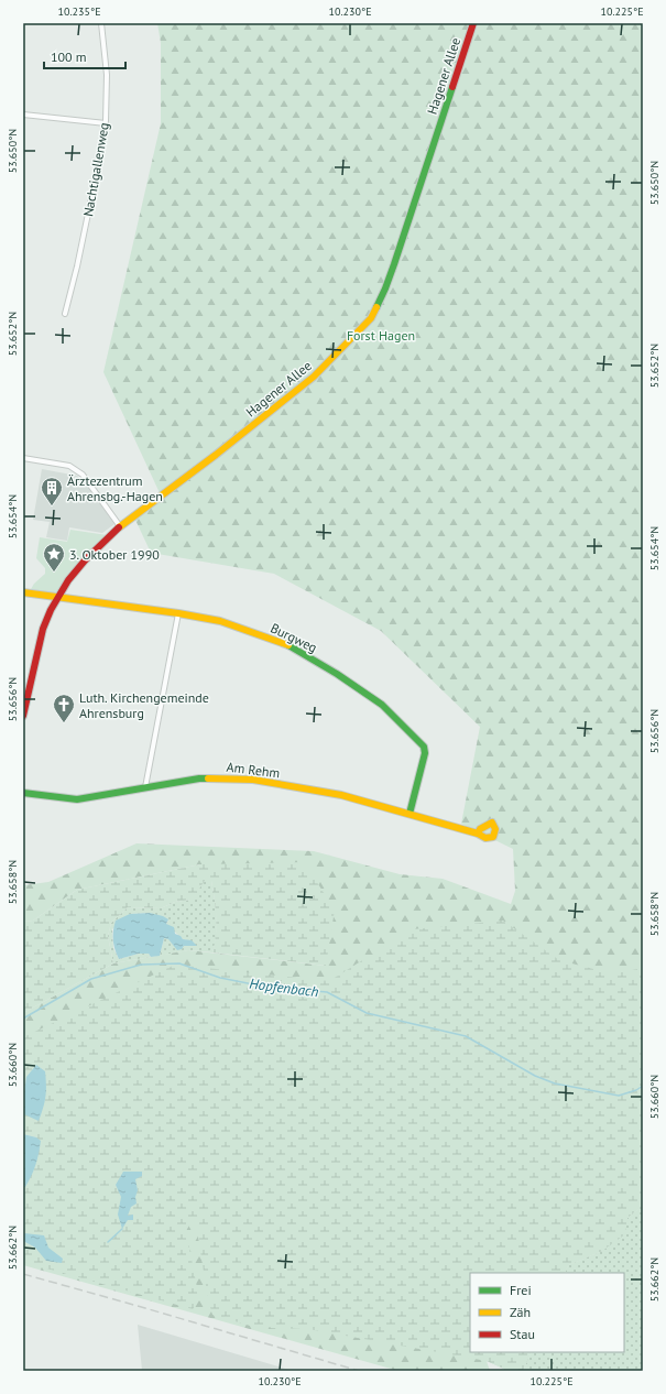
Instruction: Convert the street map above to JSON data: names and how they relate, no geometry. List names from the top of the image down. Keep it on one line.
{"streets":{"street":["Hagener Allee","Nachtigallenweg","Burgweg","Am Rehm"]},"crossings":[["Hagener Allee","Burgweg"],["Burgweg","Am Rehm"]],"water":["Hopfenbach"],"parks":["Forst Hagen"],"places":{"building":["Ärztezentrum Ahrensbg.-Hagen"],"place":["3. Oktober 1990"],"church":["Luth. Kirchengemeinde Ahrensburg"]},"legend":["Frei","Zäh","Stau"],"scale_bar":"100 m","coordinates":["10.235°E","10.230°E","10.225°E","53.650°N","53.652°N","53.654°N","53.656°N","53.658°N","53.660°N","53.662°N"]}
